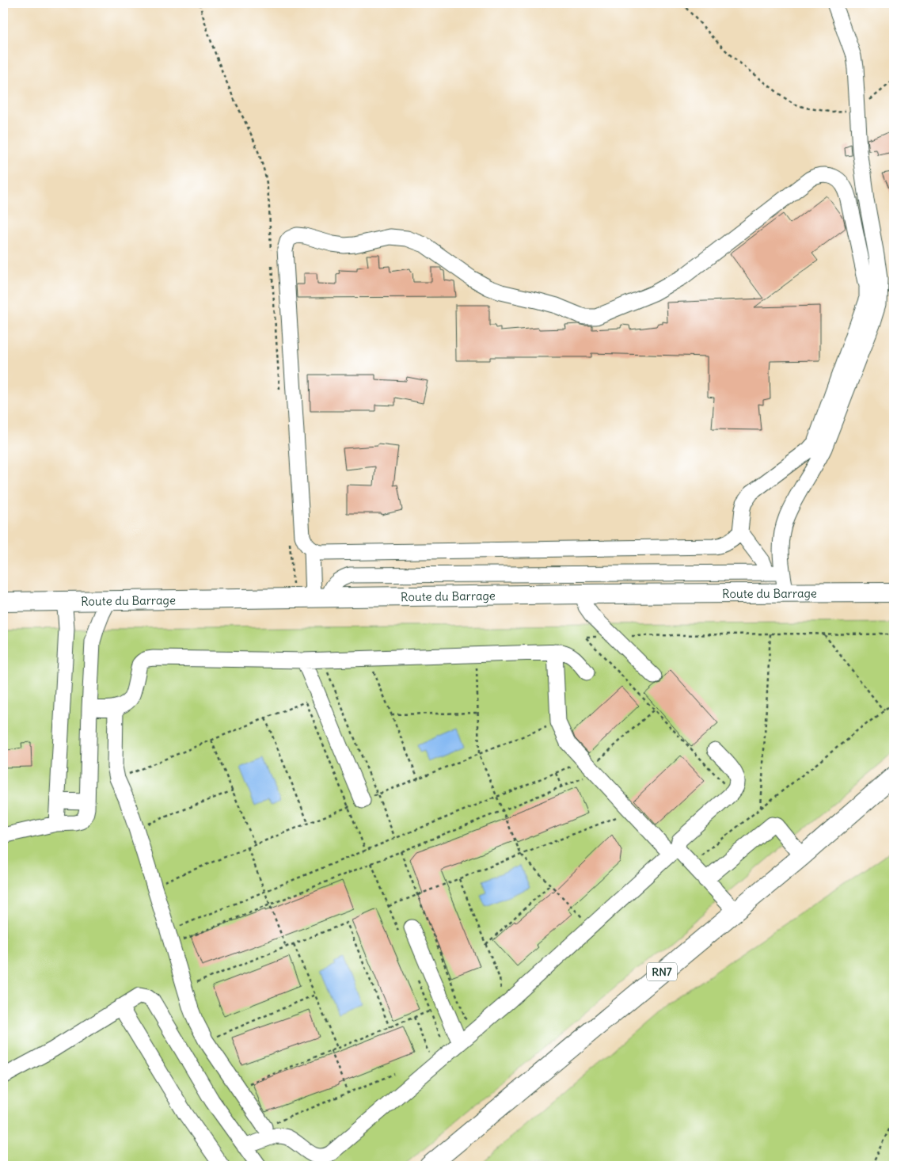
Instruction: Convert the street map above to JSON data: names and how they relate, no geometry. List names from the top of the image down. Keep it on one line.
{"streets":{"main road":["Route du Barrage","RN7"]}}
